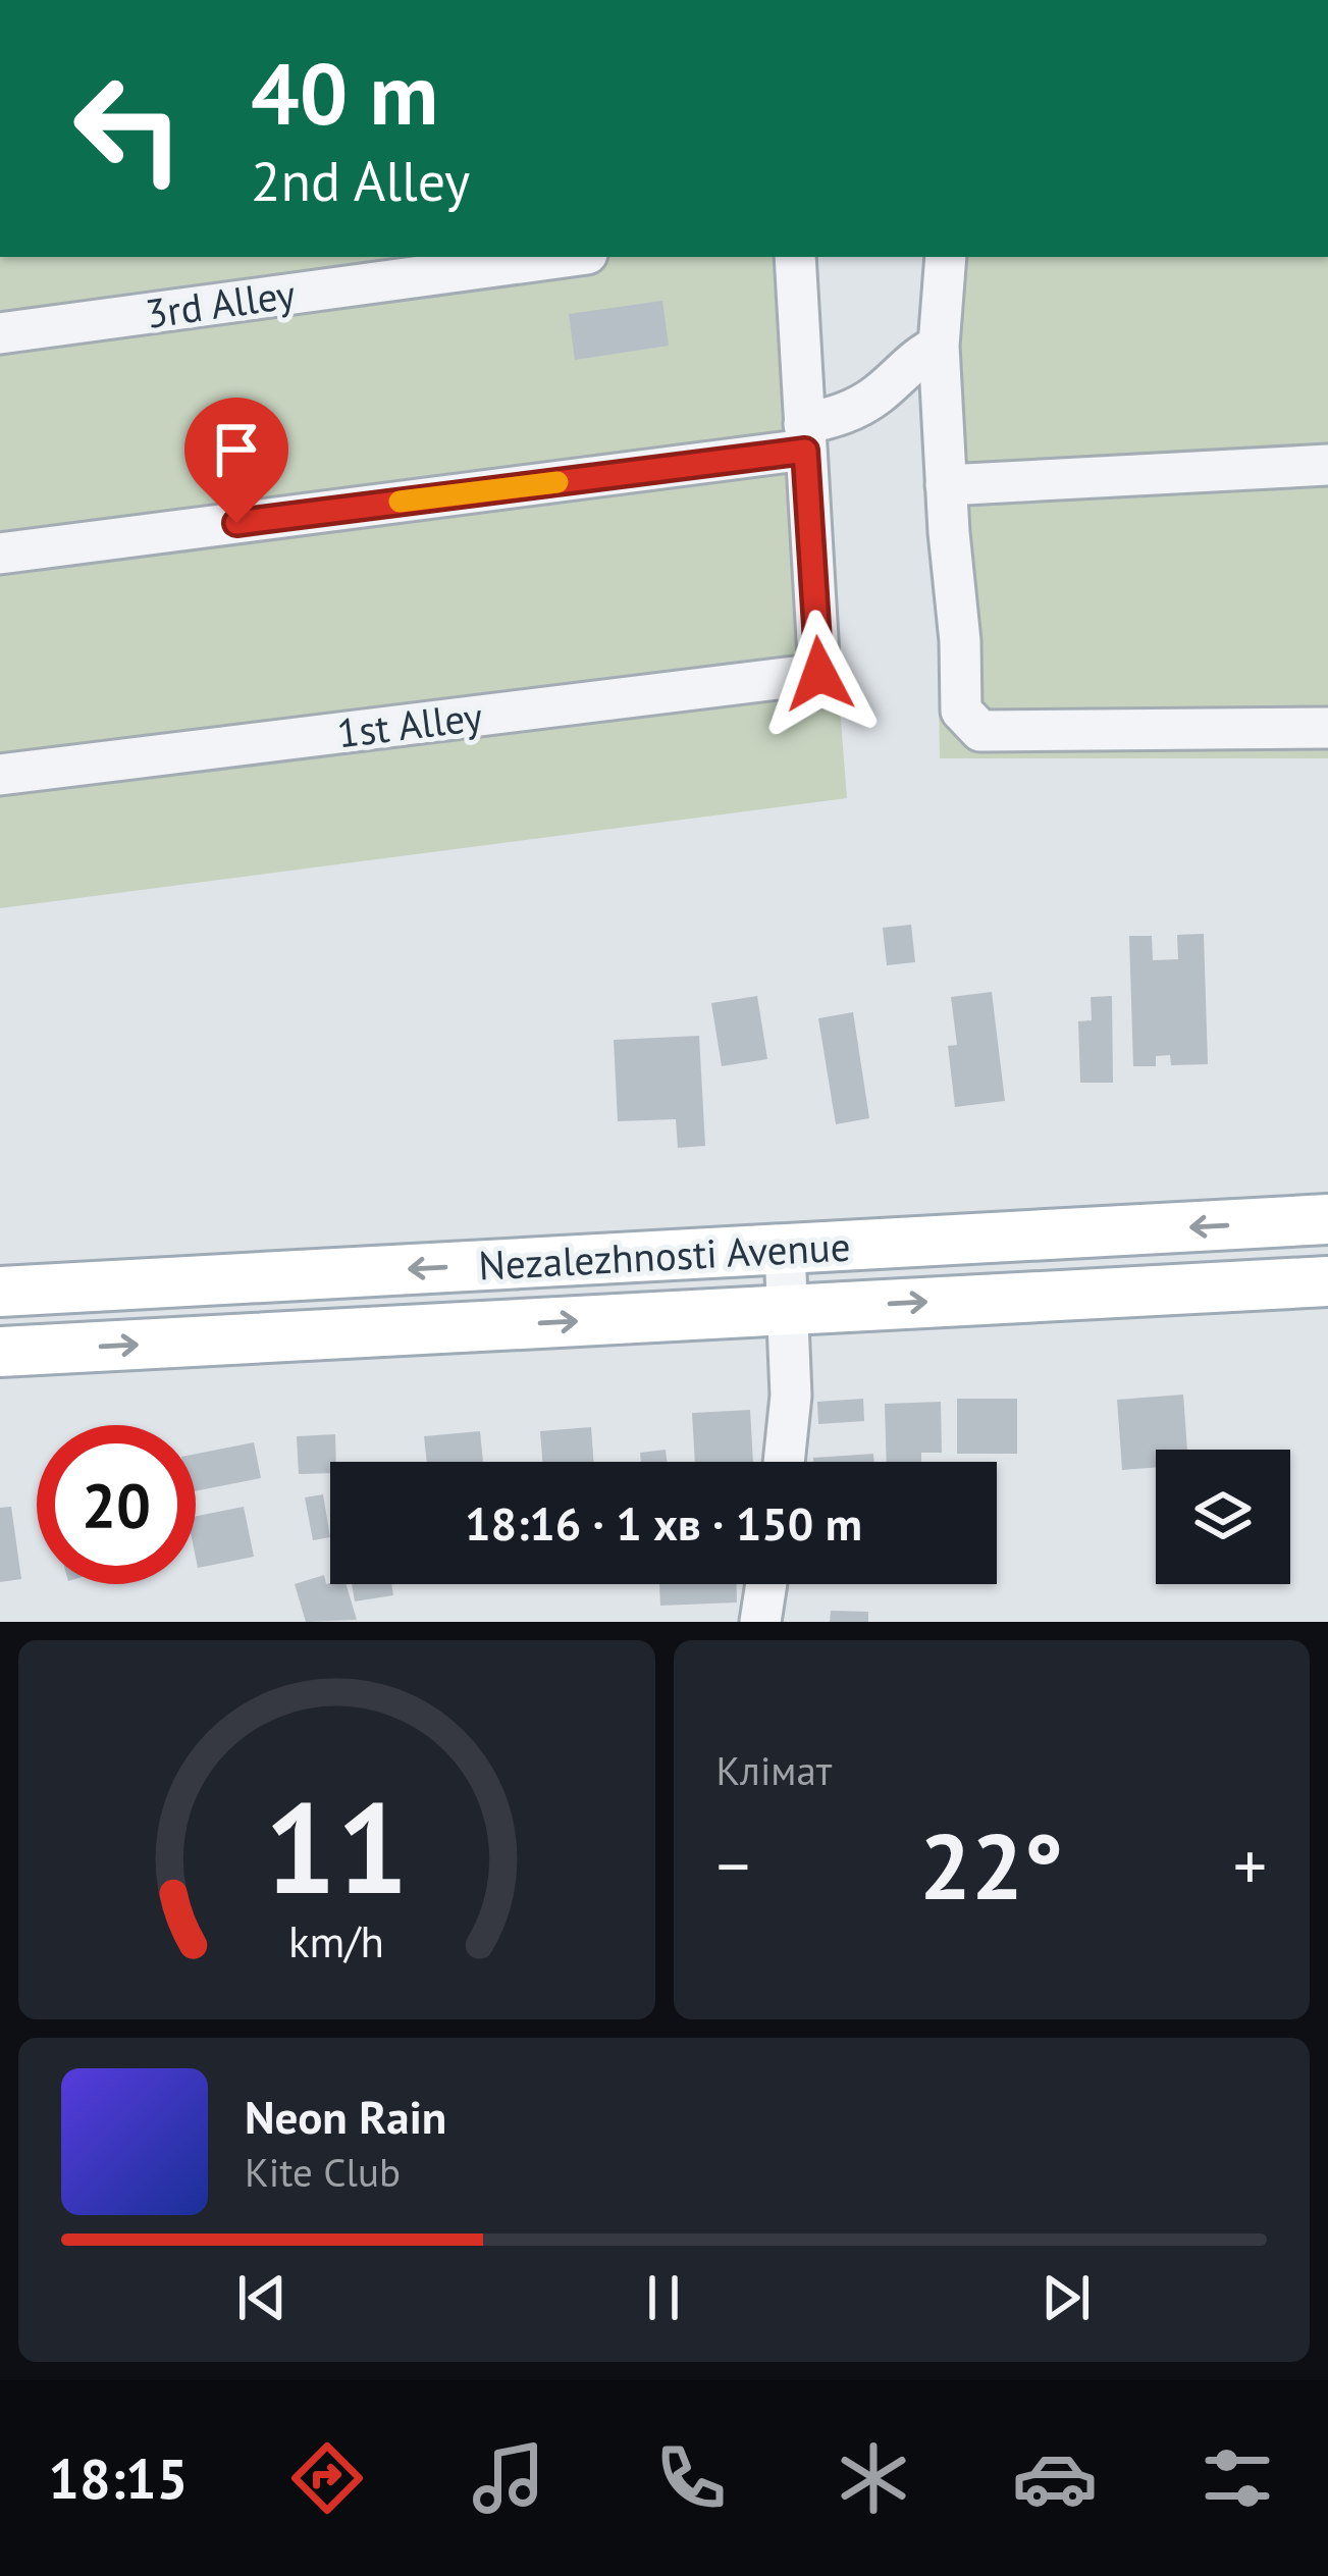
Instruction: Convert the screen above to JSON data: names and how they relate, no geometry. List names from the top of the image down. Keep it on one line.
{"streets":{"main road":["Nezalezhnosti Avenue"],"street":["3rd Alley","1st Alley"]},"page":{"turn":["40 m","2nd Alley"],"limit":"20","trip":"18:16 · 1 хв · 150 m","tile":"Клімат","heat":["−","22°","+"],"song":["Neon Rain","Kite Club"],"tabs":"18:15","gauge":["11","km/h"]}}
